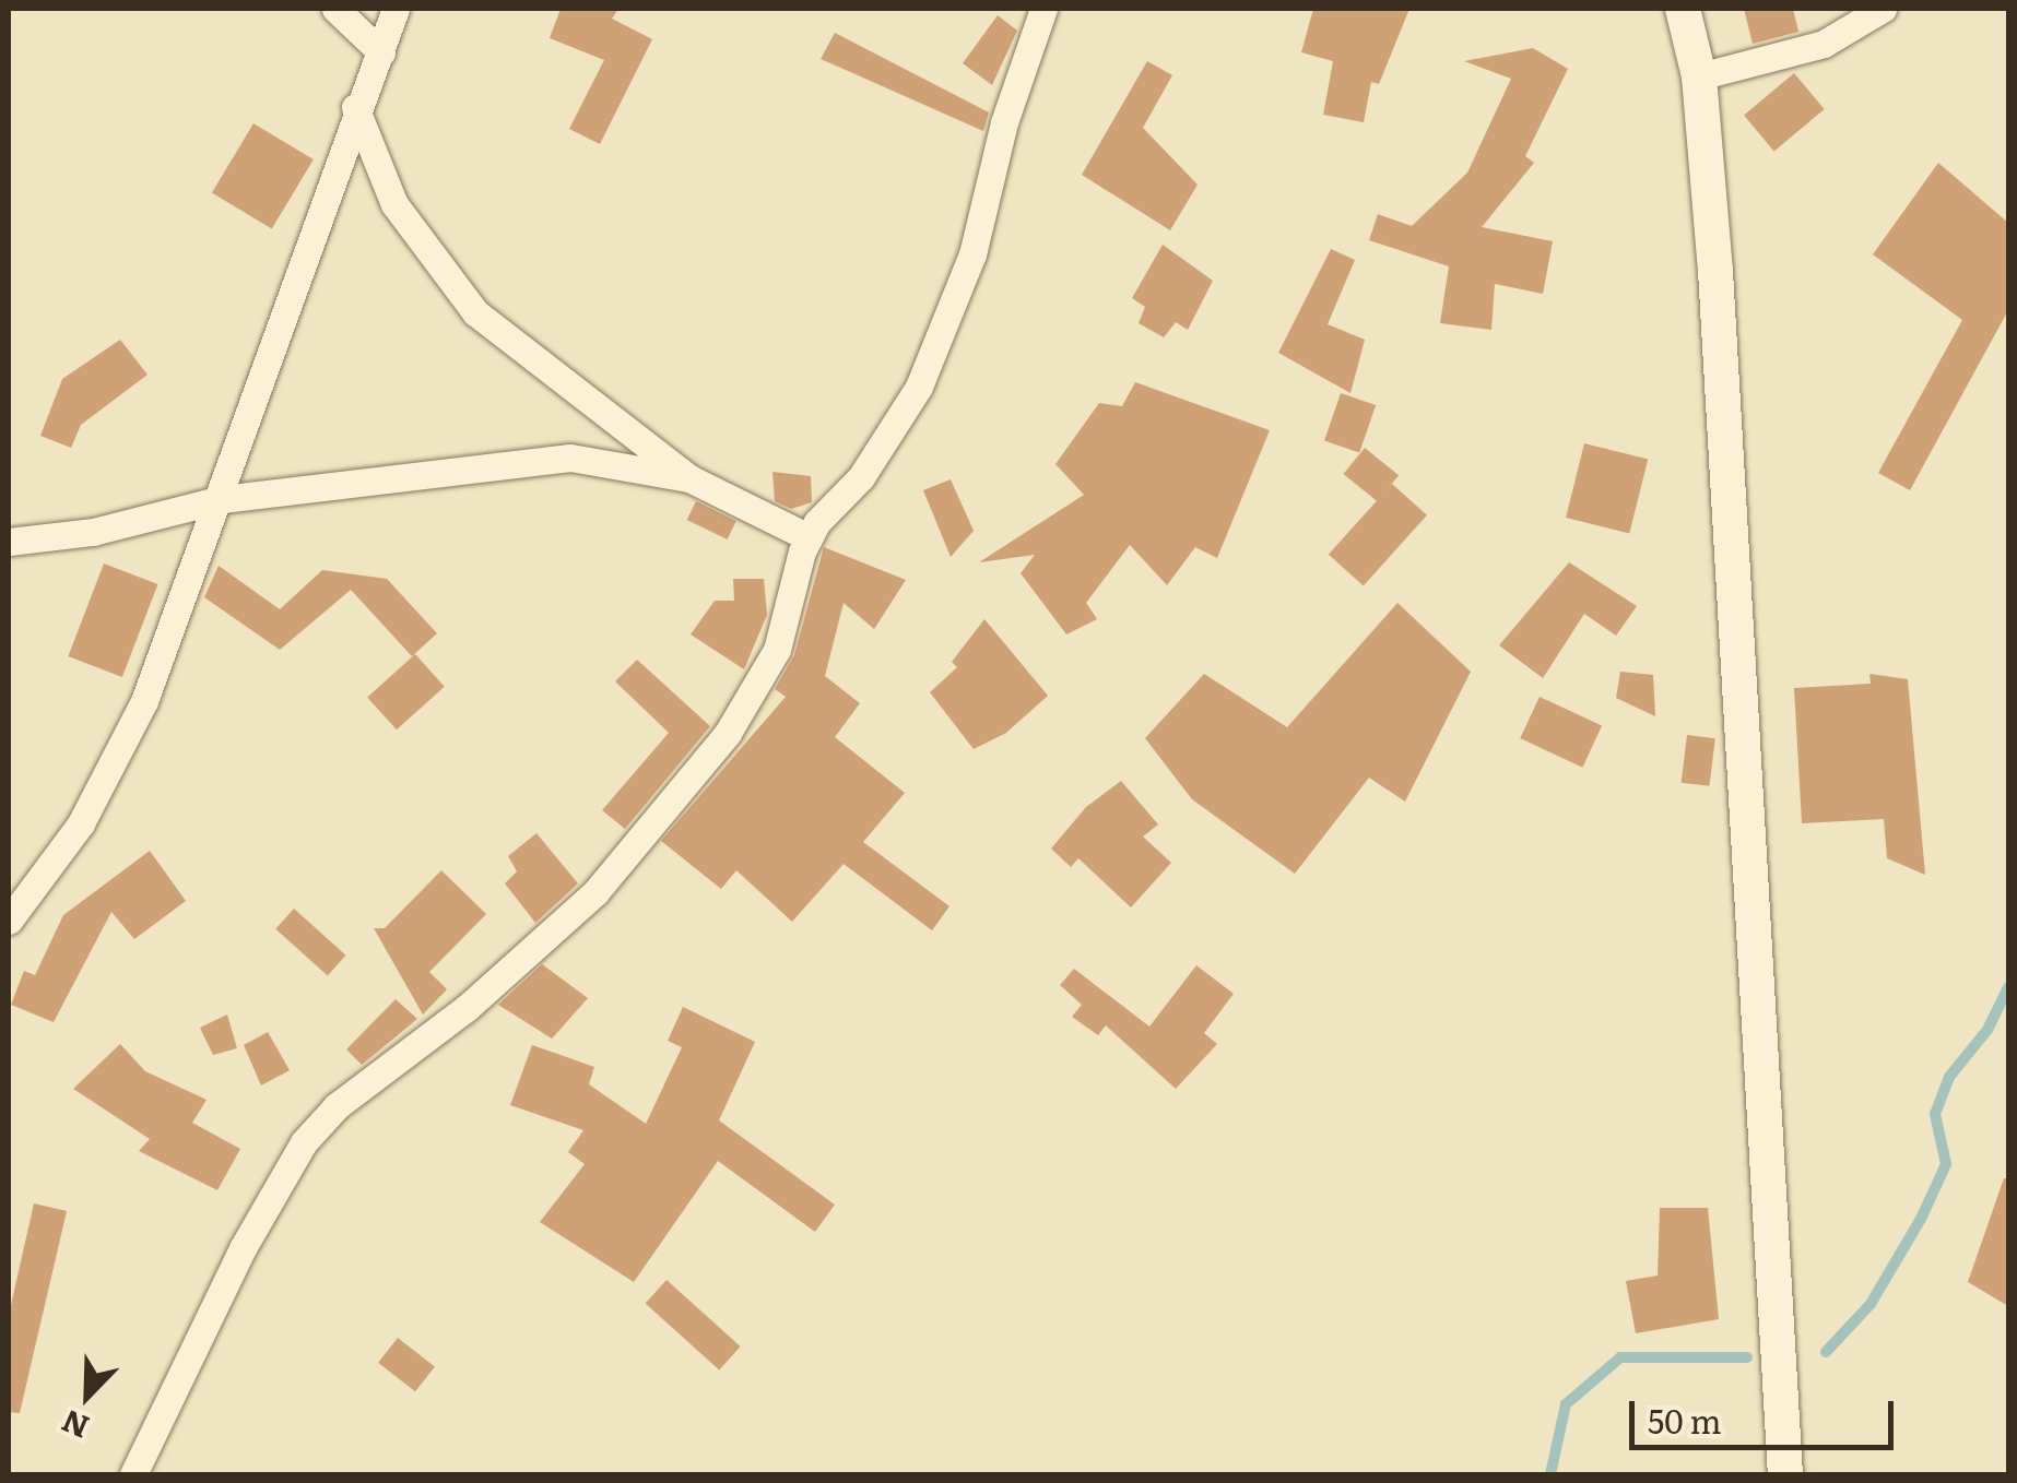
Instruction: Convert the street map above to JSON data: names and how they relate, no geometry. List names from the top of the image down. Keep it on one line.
{"scale_bar":"50 m","north":"bottom left"}
